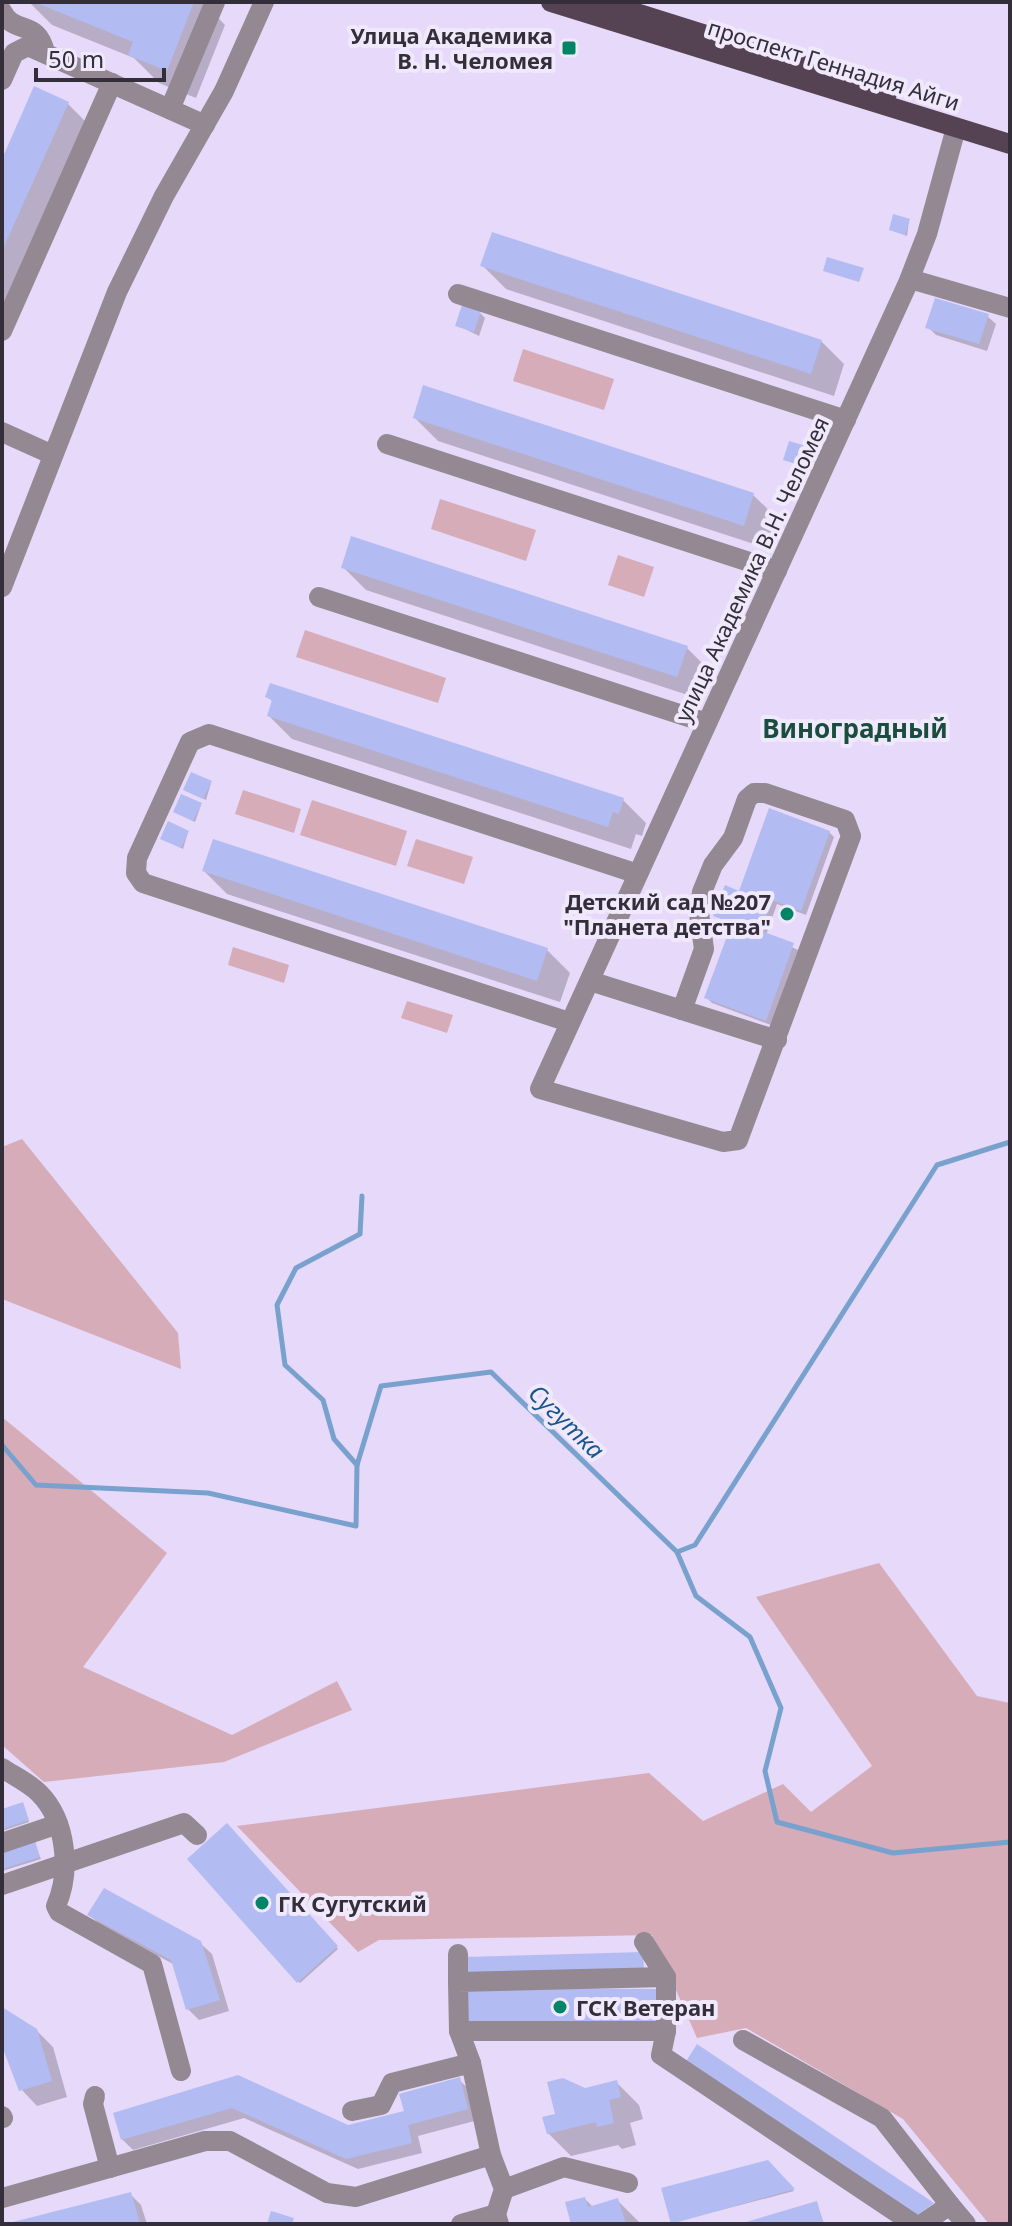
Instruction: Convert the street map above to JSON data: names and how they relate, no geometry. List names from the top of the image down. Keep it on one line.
{"streets":{"main road":["проспект Геннадия Айги"],"street":["улица Академика В.Н. Челомея"]},"crossings":[["проспект Геннадия Айги","улица Академика В.Н. Челомея"]],"districts":["Виноградный"],"water":["Сугутка"],"places":{"transit":["Улица Академика В. Н. Челомея"],"other":["Детский сад №207 \"Планета детства\"","ГК Сугутский","ГСК Ветеран"]},"scale_bar":"50 m"}
